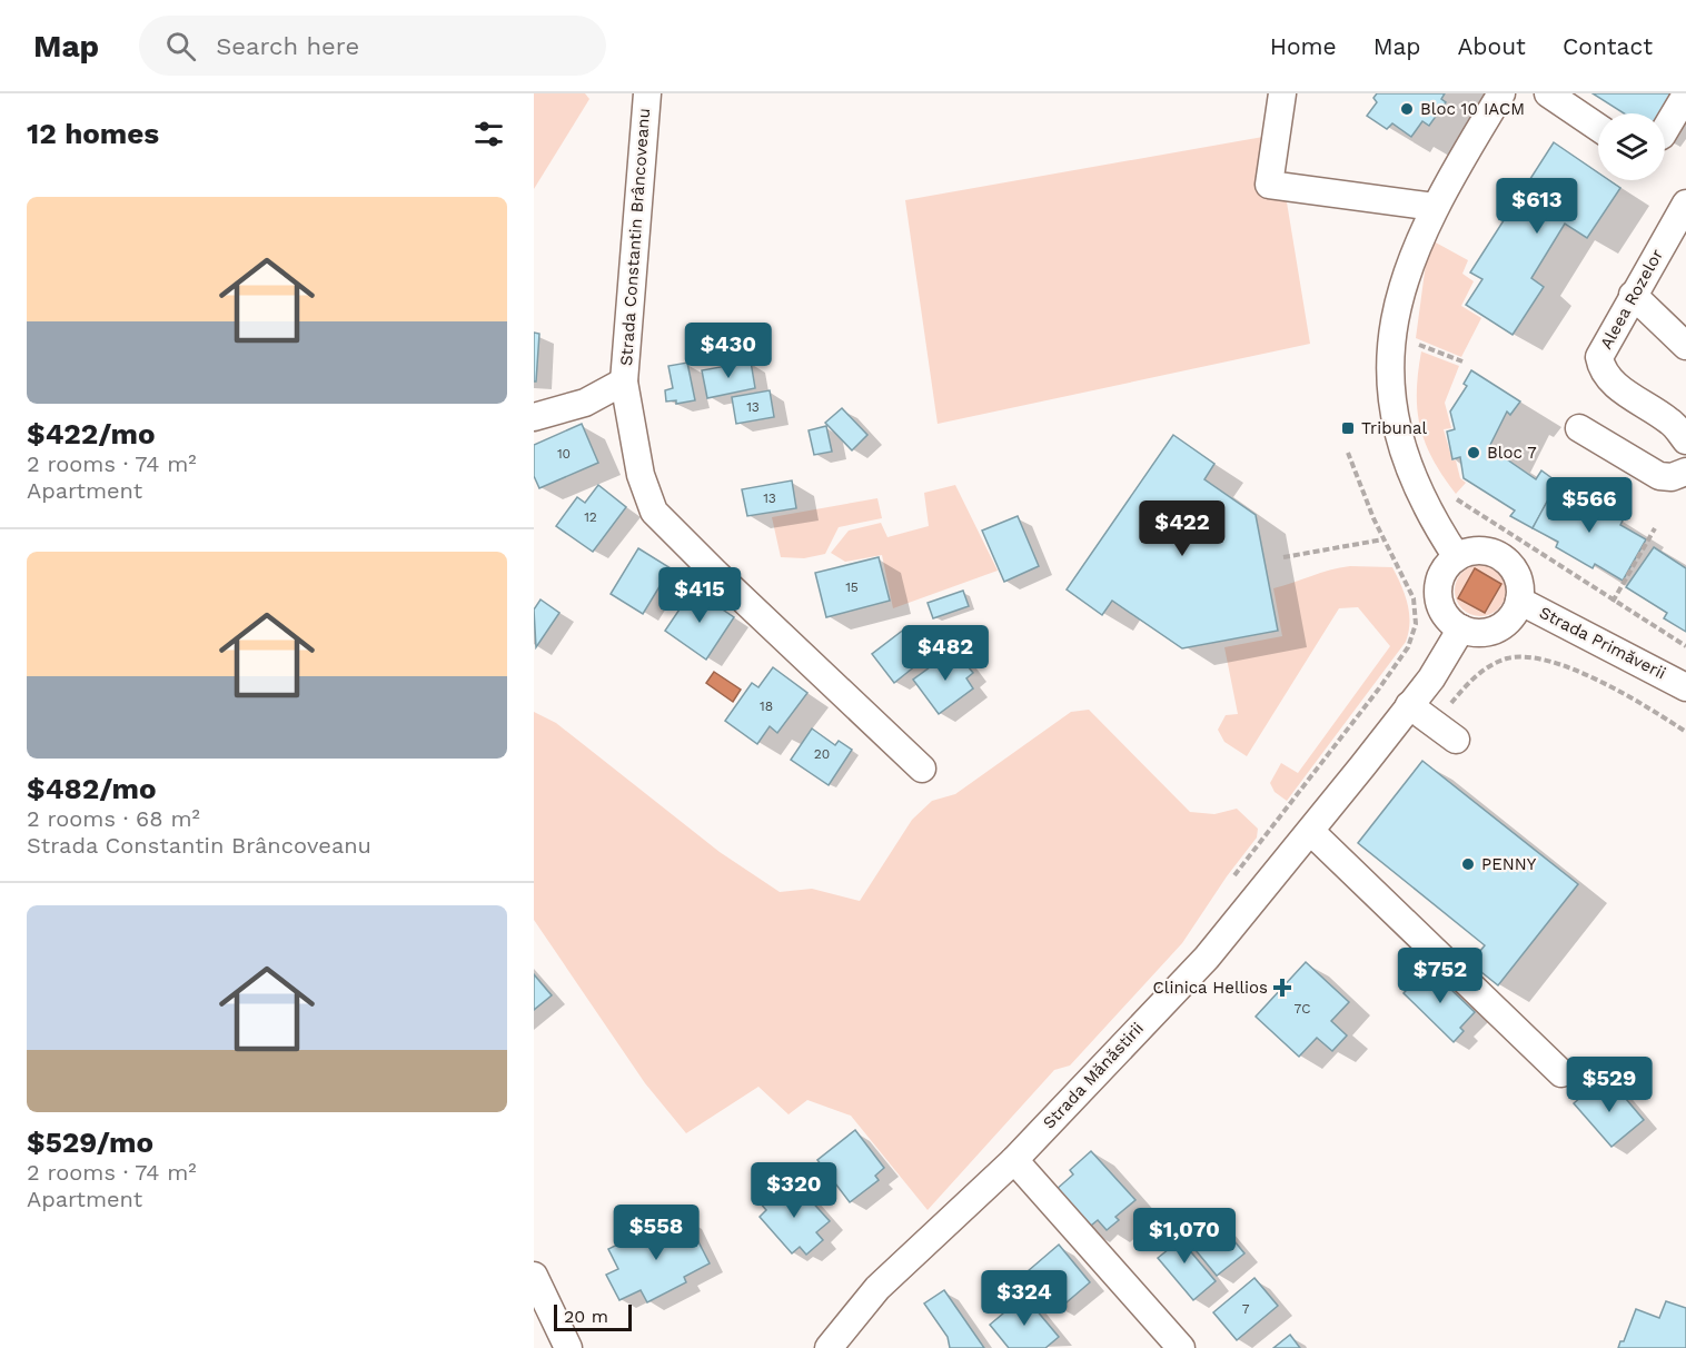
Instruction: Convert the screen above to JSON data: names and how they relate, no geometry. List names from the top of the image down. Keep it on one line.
{"streets":{"street":["Strada Constantin Brâncoveanu","Aleea Rozelor","Strada Primăverii","Strada Mănăstirii"]},"crossings":[["Strada Primăverii","Strada Mănăstirii"]],"places":{"other":["Bloc 10 IACM","Bloc 7","PENNY"],"transit":["Tribunal"],"health":["Clinica Hellios"]},"house_numbers":["13","10","13","12","15","18","20","7C","7"],"scale_bar":"20 m","page":{"header":"Map","search":"Search here","nav":["Home","Map","About","Contact"],"heading":"12 homes","list":[{"name":"$422/mo","note":"2 rooms · 74 m² · Apartment"},{"name":"$482/mo","note":"2 rooms · 68 m² · Strada Constantin Brâncoveanu"},{"name":"$529/mo","note":"2 rooms · 74 m² · Apartment"}],"price":["$613","$430","$566","$422","$415","$482","$752","$529","$320","$558","$1,070","$324"],"scale":"20 m"}}
